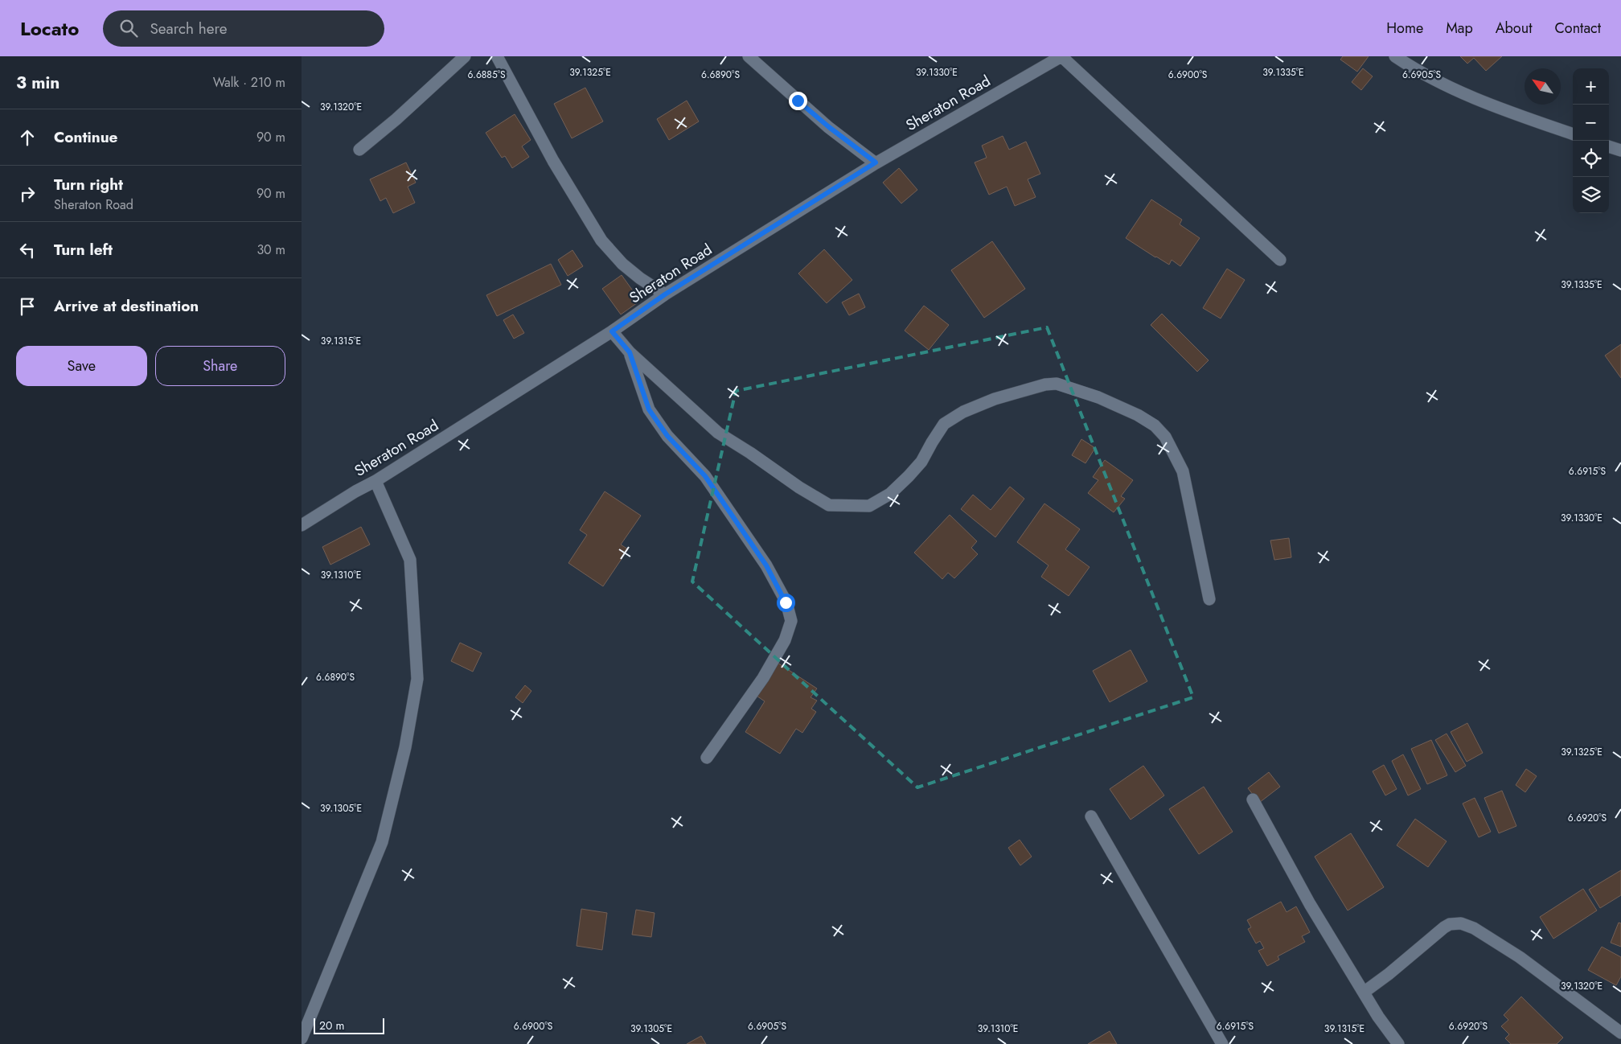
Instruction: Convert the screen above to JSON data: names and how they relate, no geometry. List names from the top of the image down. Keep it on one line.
{"streets":{"street":["Sheraton Road"]},"scale_bar":"20 m","north":"top left","page":{"header":"Locato","search":"Search here","nav":["Home","Map","About","Contact"],"heading":["3 min","Walk · 210 m"],"map_buttons":["+","−"],"list":[["Continue","90 m"],["Turn right","Sheraton Road","90 m"],["Turn left","30 m"],"Arrive at destination"],"buttons":["Save","Share"],"scale":"20 m"},"coordinates":["39.1325°E","39.1335°E","39.1330°E","6.6885°S","6.6890°S","6.6900°S","6.6905°S","39.1320°E","39.1315°E","6.6915°S","39.1310°E","39.1305°E","6.6920°S"]}
